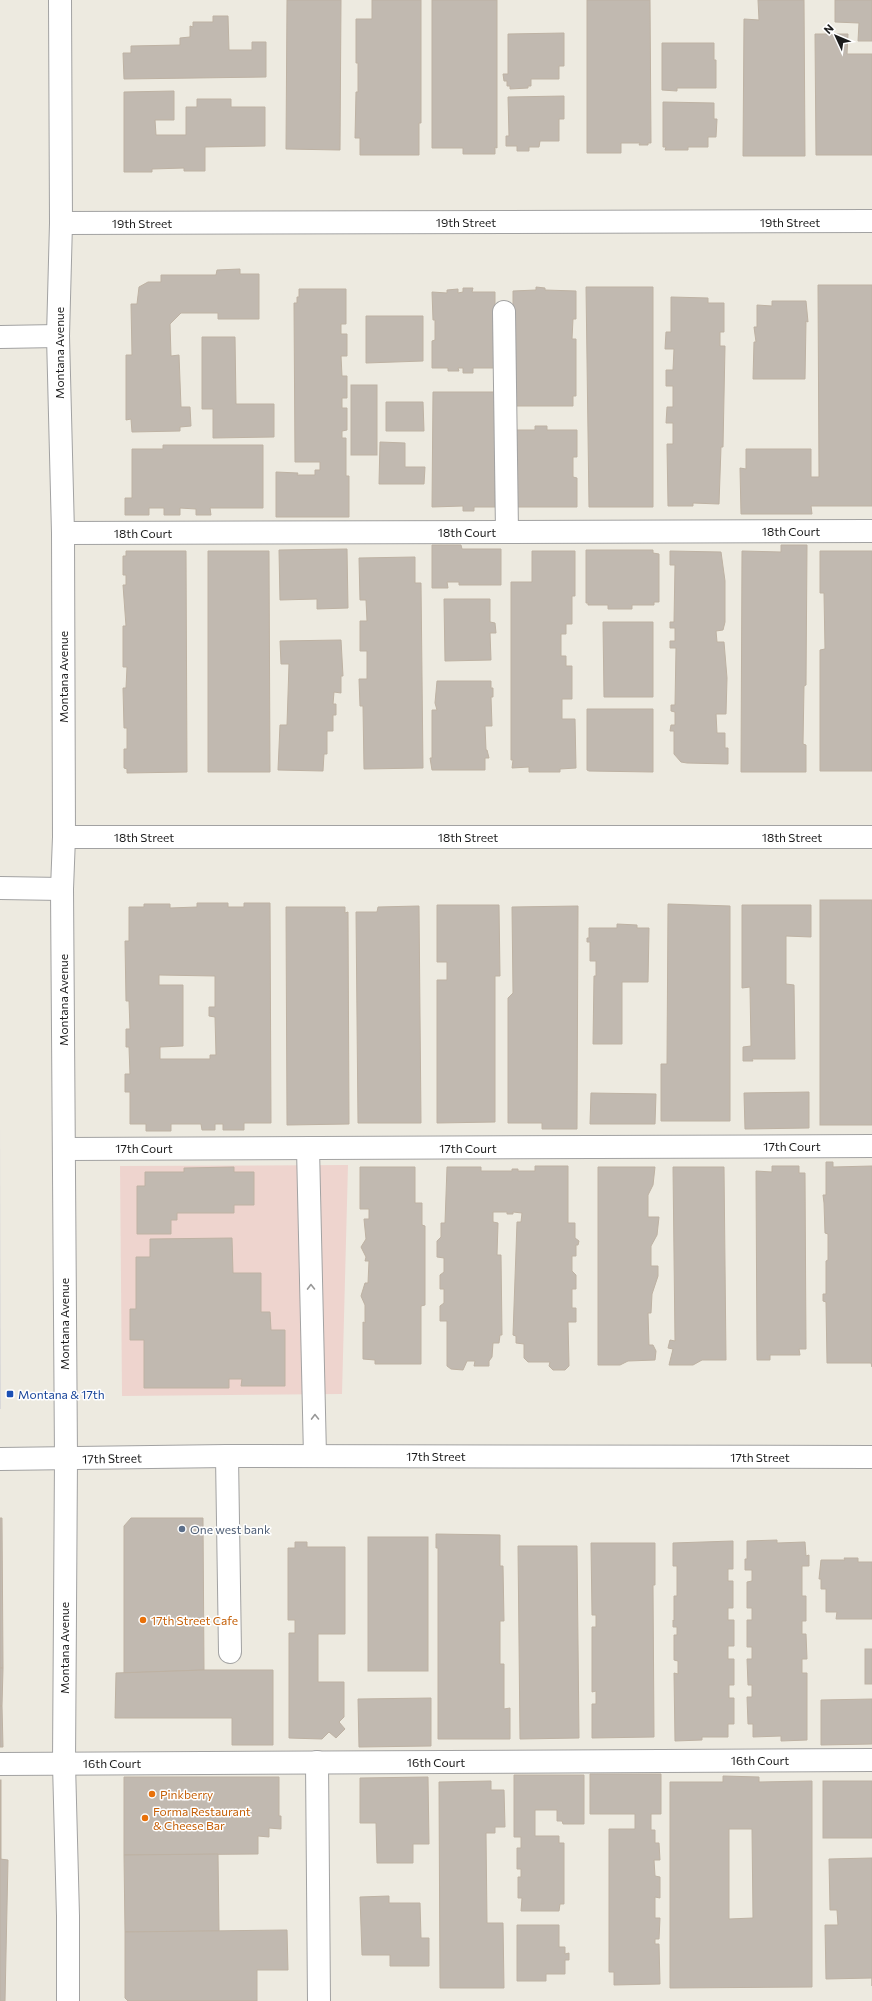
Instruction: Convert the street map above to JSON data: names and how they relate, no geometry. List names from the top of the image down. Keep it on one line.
{"streets":{"street":["19th Street","Montana Avenue","18th Court","18th Street","17th Court","17th Street","16th Court"]},"crossings":[["19th Street","Montana Avenue"],["Montana Avenue","18th Court"],["Montana Avenue","18th Street"],["Montana Avenue","17th Court"],["Montana Avenue","17th Street"],["Montana Avenue","16th Court"]],"places":{"transit":["Montana & 17th"],"other":["One west bank","17th Street Cafe","Pinkberry","Forma Restaurant & Cheese Bar"]},"north":"top left"}
